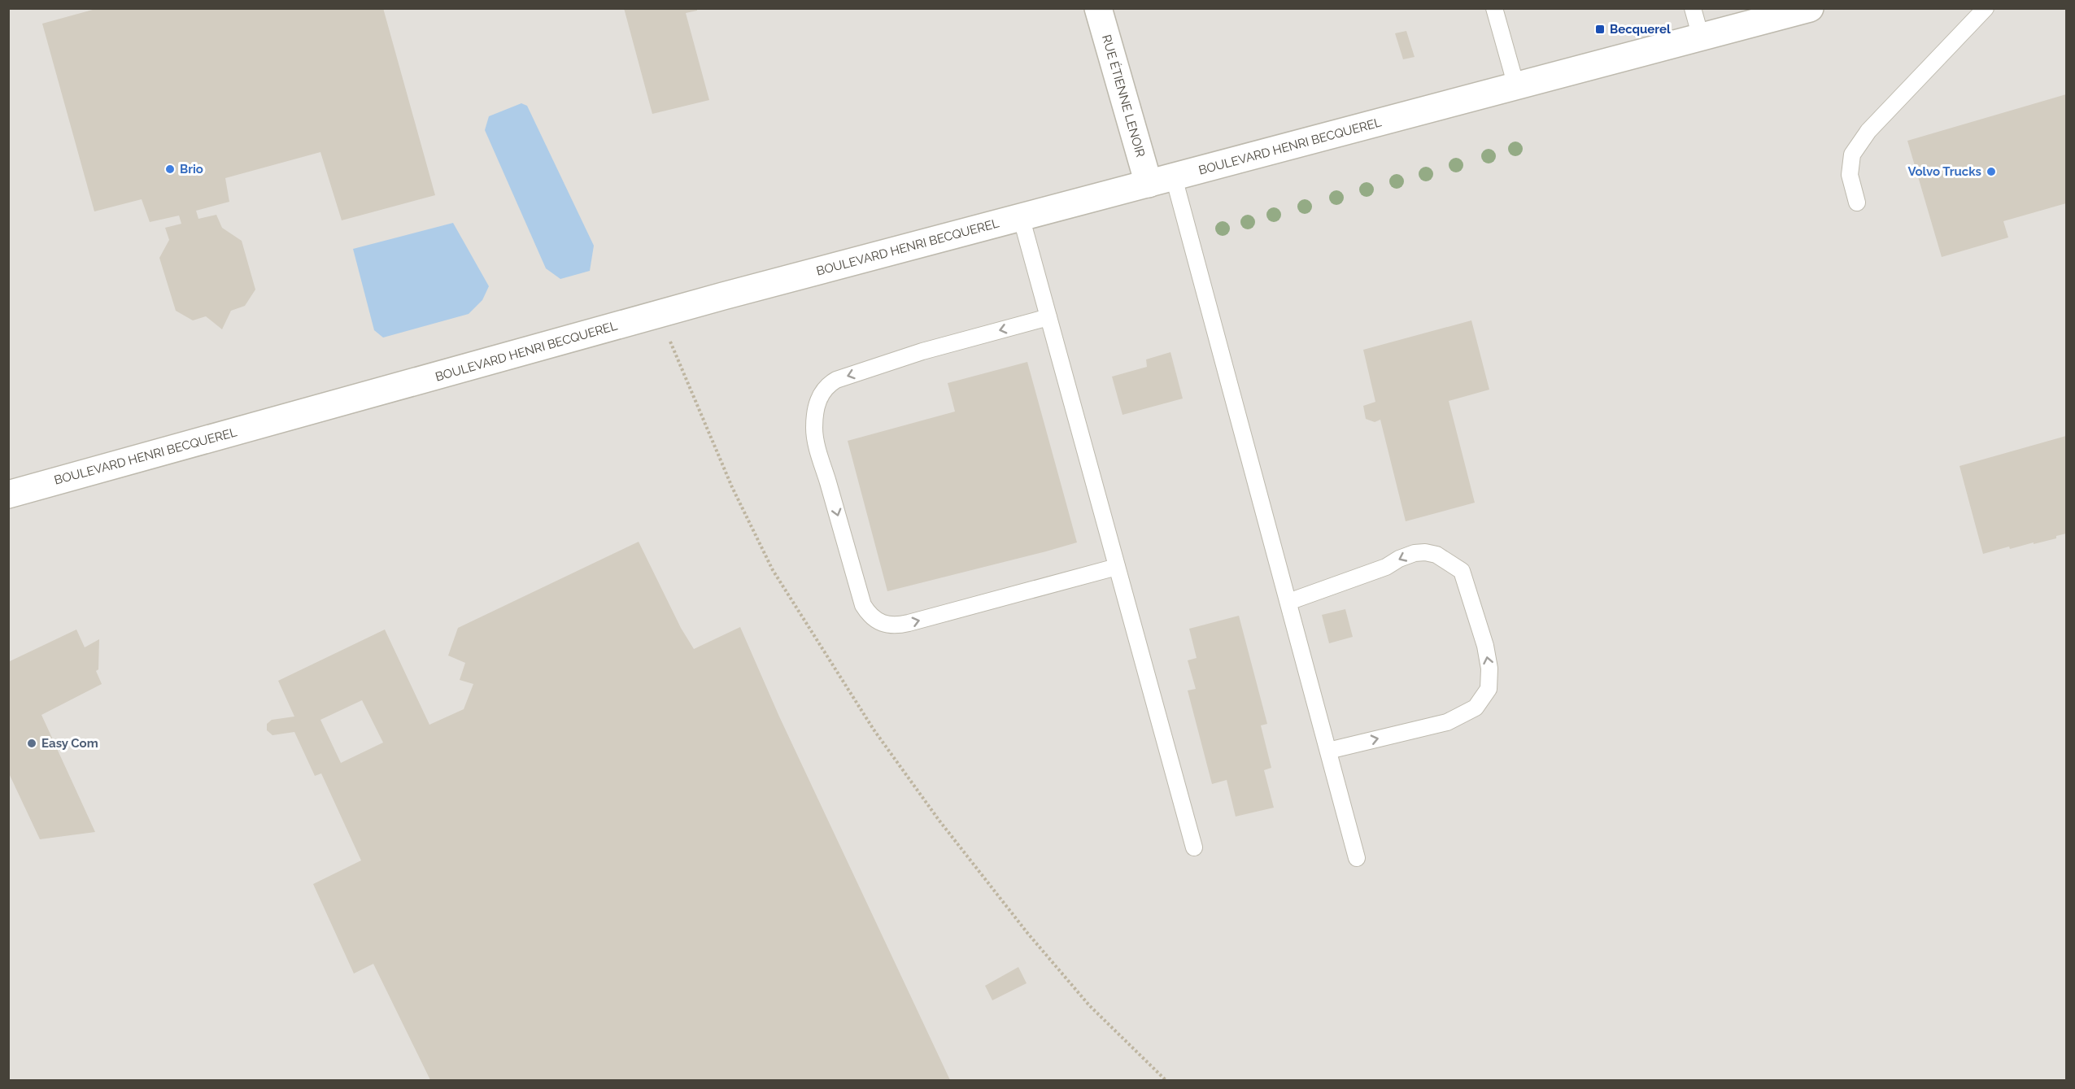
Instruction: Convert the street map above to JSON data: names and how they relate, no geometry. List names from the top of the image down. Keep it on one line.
{"streets":{"street":["RUE ÉTIENNE LENOIR","BOULEVARD HENRI BECQUEREL"]},"crossings":[["RUE ÉTIENNE LENOIR","BOULEVARD HENRI BECQUEREL"]],"places":{"transit":["Becquerel"],"other":["Brio","Volvo Trucks","Easy Com"]}}
